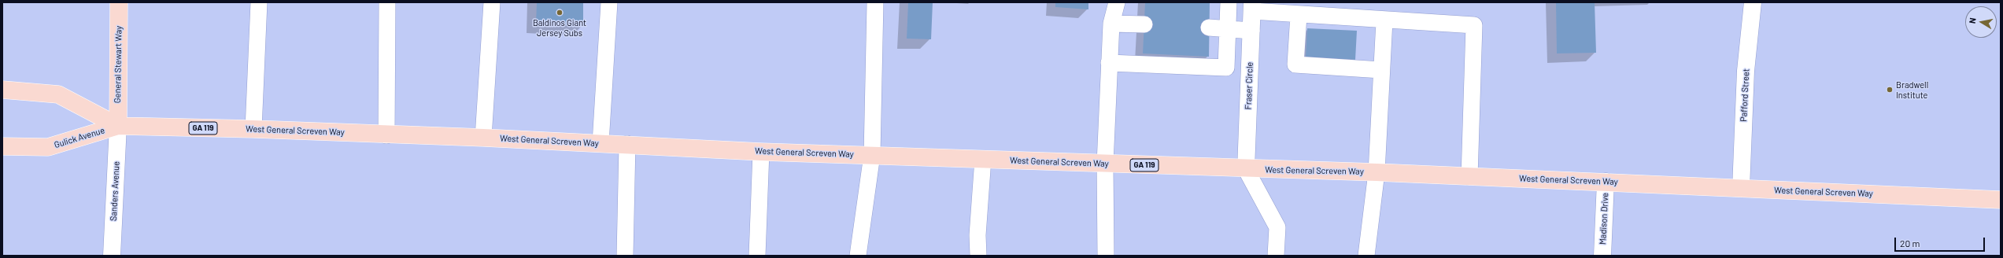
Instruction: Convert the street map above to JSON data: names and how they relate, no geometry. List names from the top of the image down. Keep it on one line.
{"streets":{"main road":["General Stewart Way","GA 119","West General Screven Way","Gulick Avenue"],"street":["Fraser Circle","Pafford Street","Sanders Avenue","Madison Drive"]},"crossings":[["General Stewart Way","GA 119"],["General Stewart Way","West General Screven Way"],["General Stewart Way","Gulick Avenue"],["General Stewart Way","Sanders Avenue"],["Fraser Circle","West General Screven Way"],["Pafford Street","West General Screven Way"],["GA 119","West General Screven Way"],["GA 119","Gulick Avenue"],["GA 119","Sanders Avenue"],["West General Screven Way","Gulick Avenue"],["West General Screven Way","Sanders Avenue"],["West General Screven Way","Madison Drive"],["Gulick Avenue","Sanders Avenue"]],"places":["Baldinos Giant Jersey Subs","Bradwell Institute"],"scale_bar":"20 m","north":"left"}
